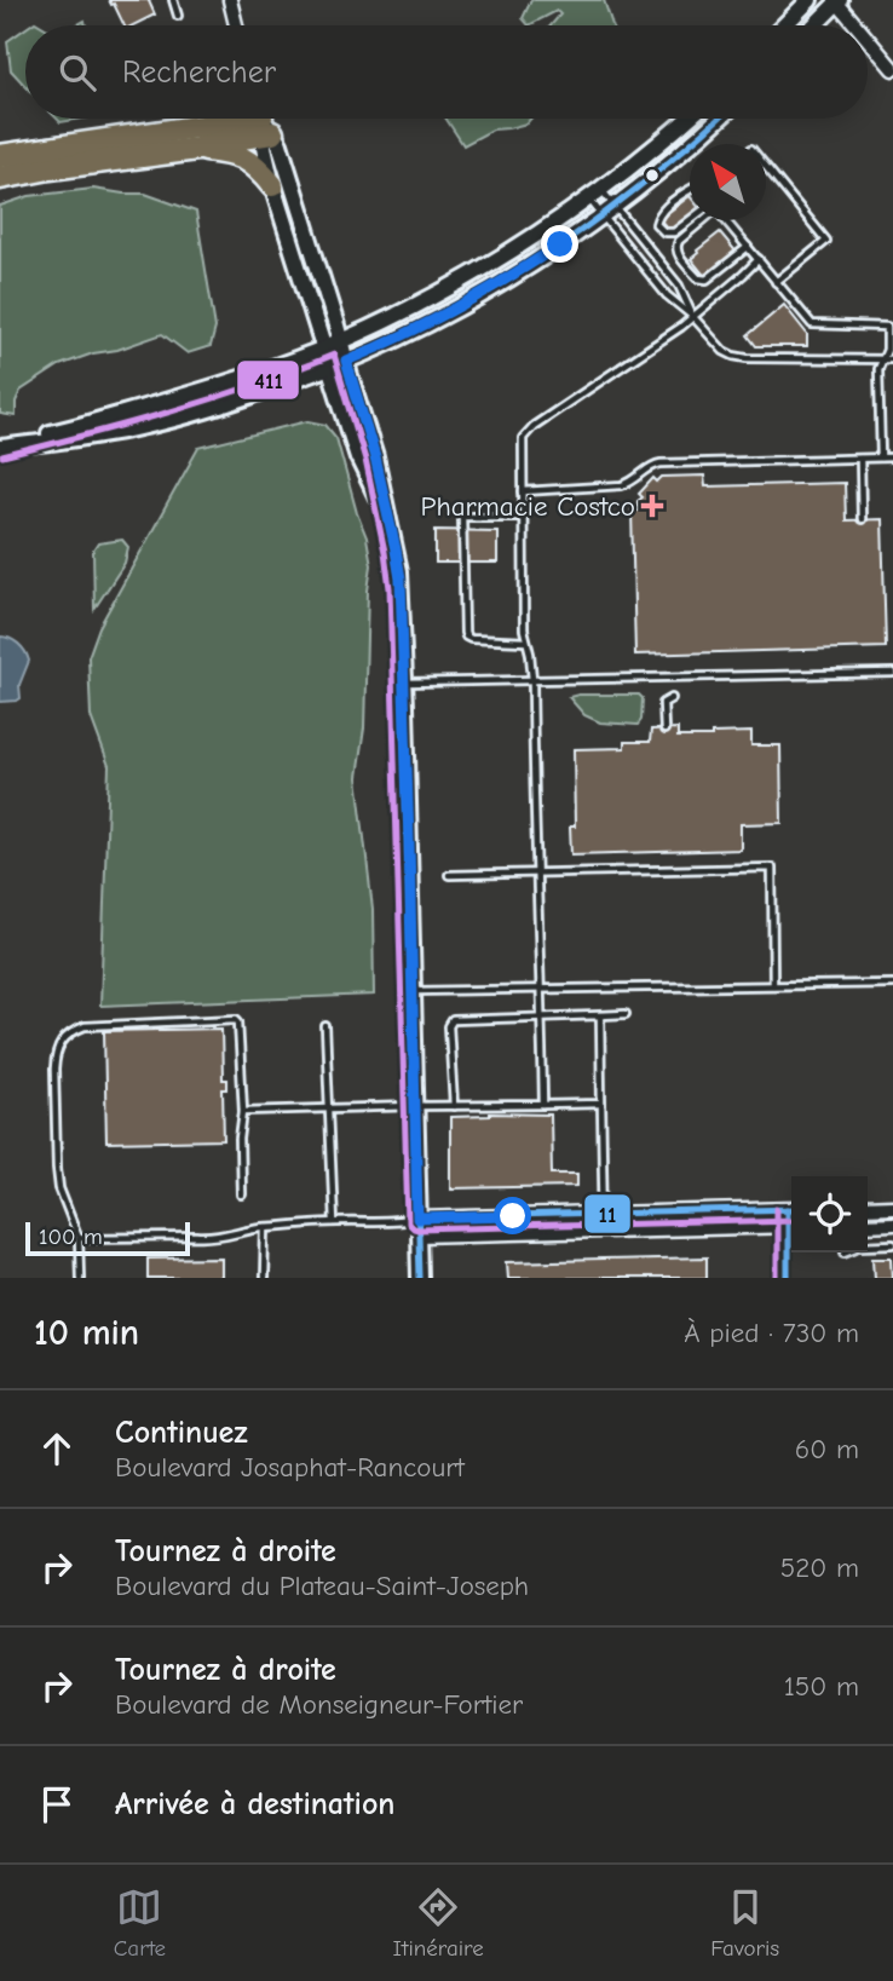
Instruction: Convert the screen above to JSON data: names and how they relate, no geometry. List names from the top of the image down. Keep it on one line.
{"places":{"health":["Pharmacie Costco"]},"lines":["transit line 11","transit line 411"],"scale_bar":"100 m","north":"top left","page":{"search":"Rechercher","scale":"100 m","heading":["10 min","À pied · 730 m"],"list":[["Continuez","Boulevard Josaphat-Rancourt","60 m"],["Tournez à droite","Boulevard du Plateau-Saint-Joseph","520 m"],["Tournez à droite","Boulevard de Monseigneur-Fortier","150 m"],"Arrivée à destination"],"nav":["Carte","Itinéraire","Favoris"]}}
